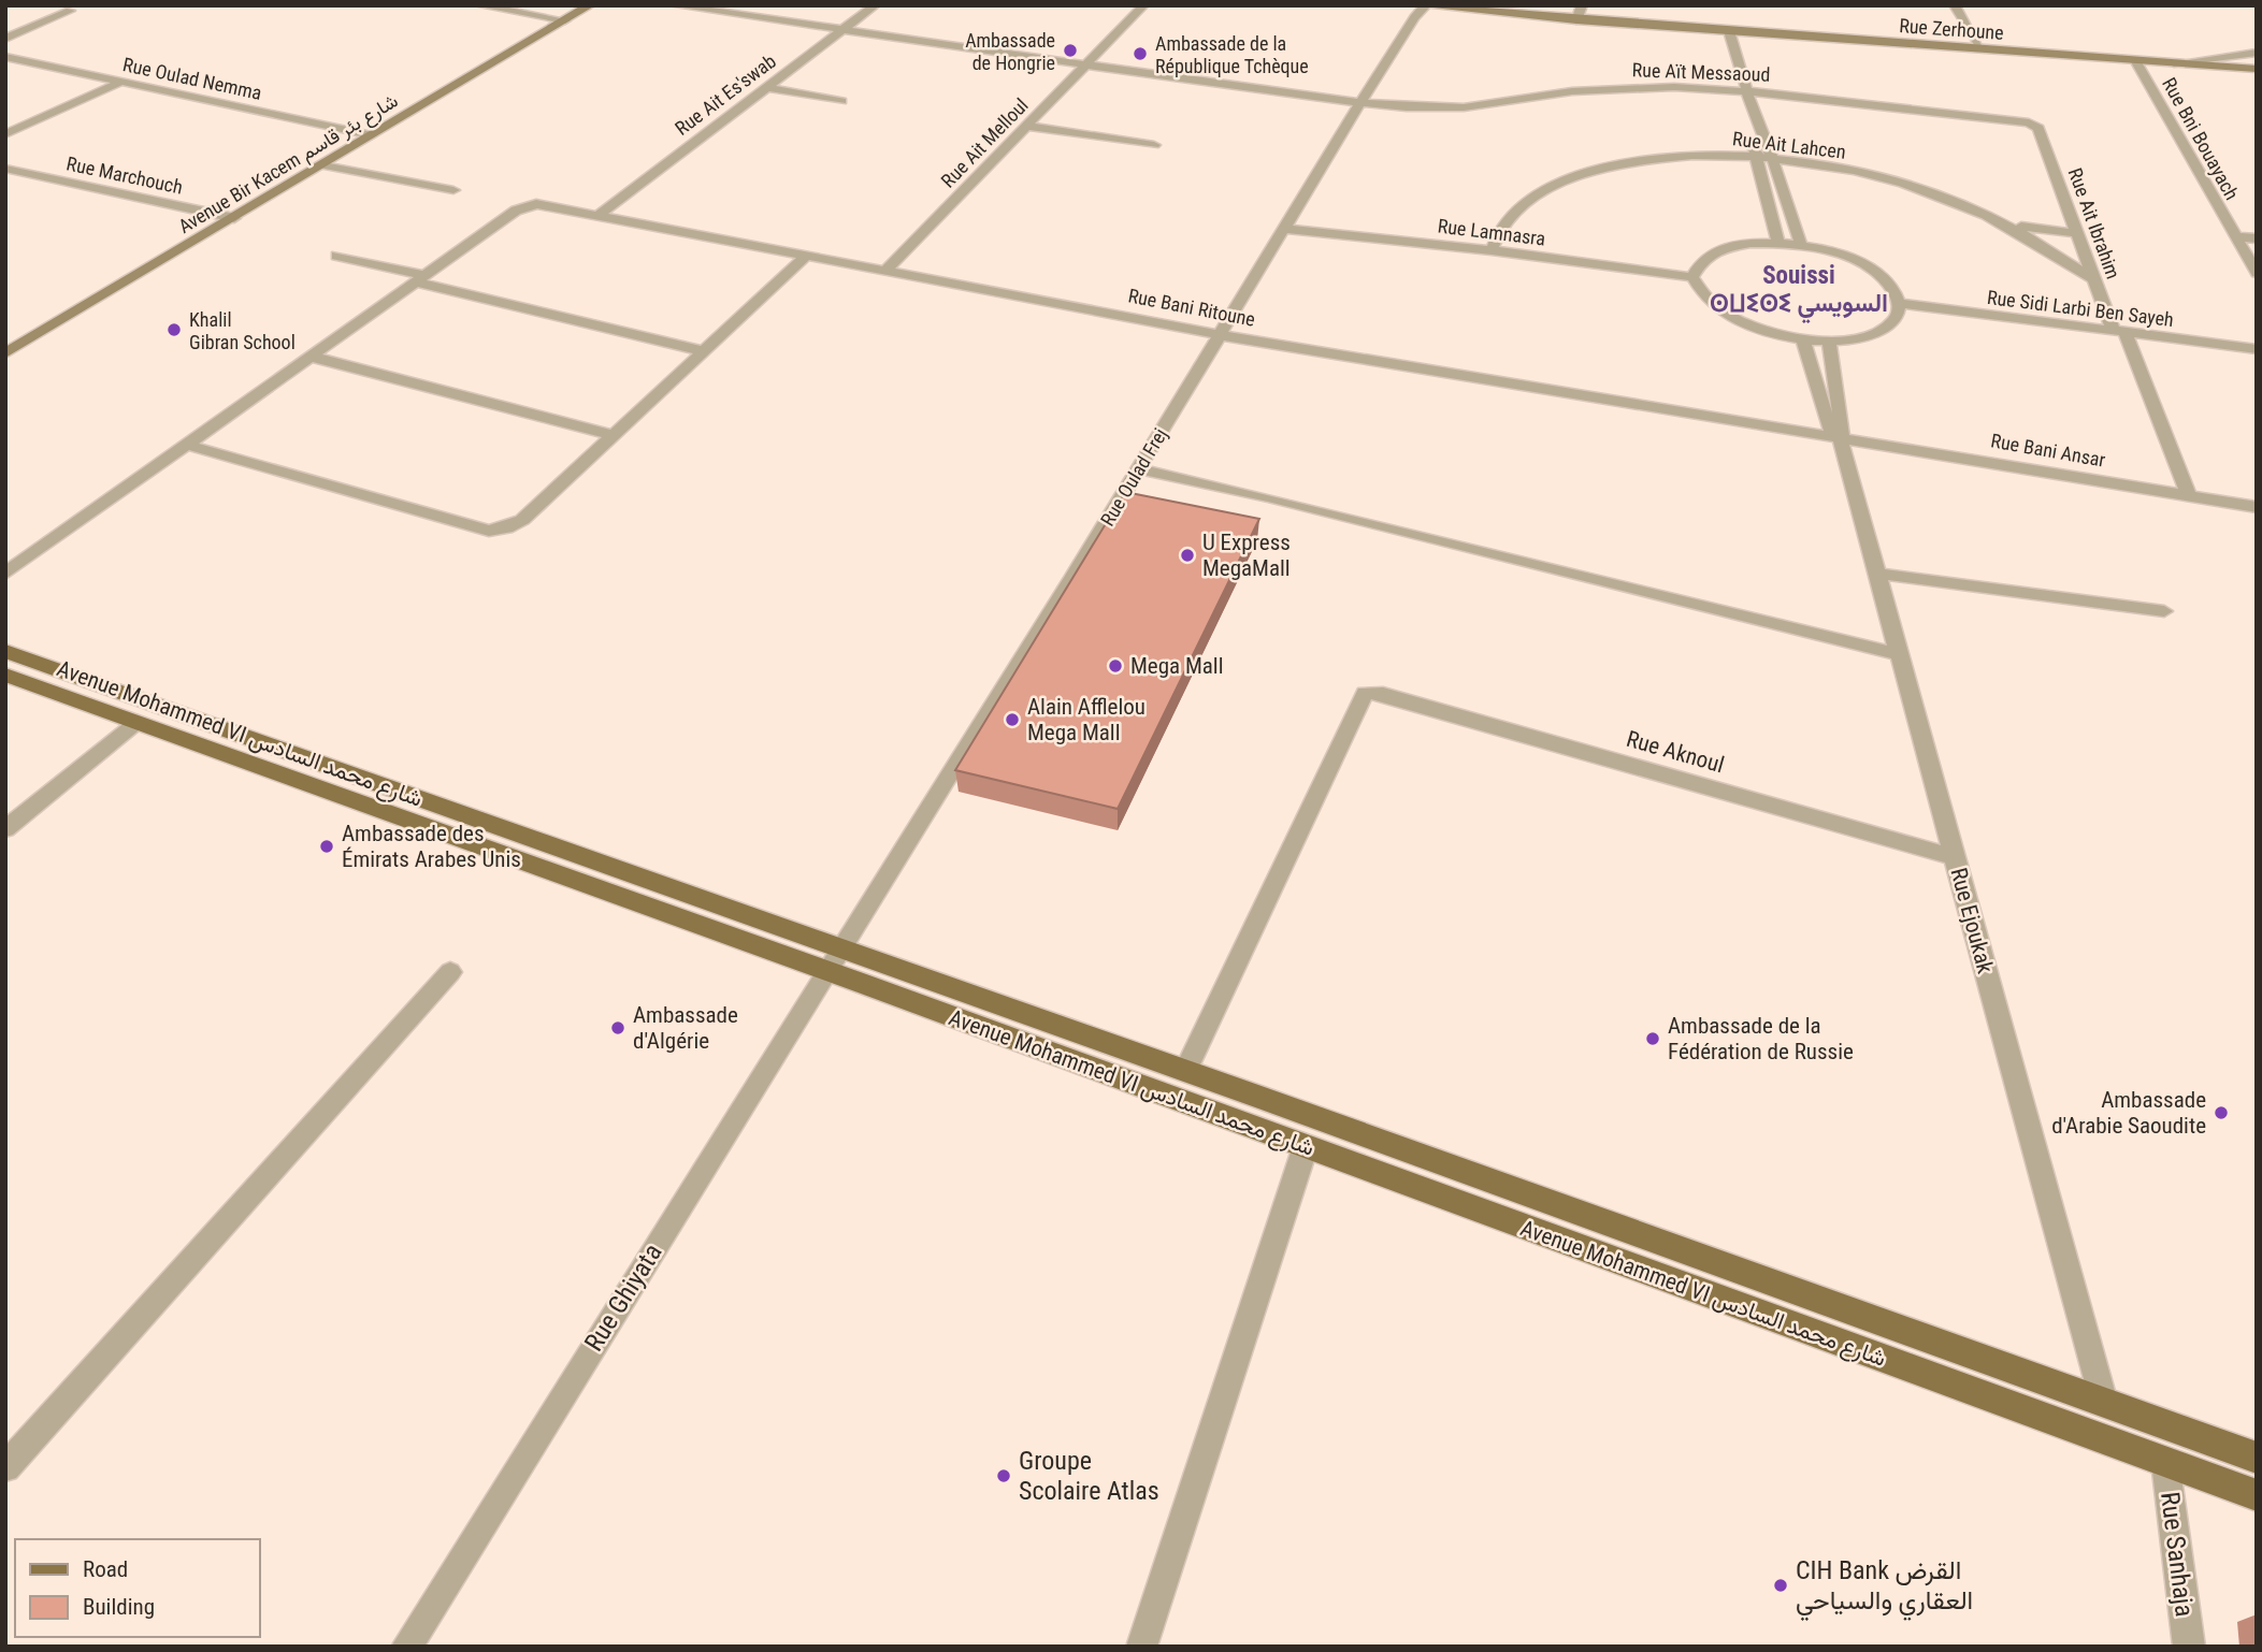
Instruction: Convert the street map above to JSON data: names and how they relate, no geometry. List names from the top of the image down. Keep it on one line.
{"streets":{"main road":["Avenue Mohammed VI شارع محمد السادس"],"street":["Rue Zerhoune","Rue Aït Messaoud","Rue Oulad Nemma","Rue Ait Es'swab","Rue Bni Bouayach","Rue Ait Melloul","Rue Ait Lahcen","Avenue Bir Kacem شارع بئر قاسم","Rue Marchouch","Rue Ait Ibrahim","Rue Lamnasra","Rue Bani Ritoune","Rue Sidi Larbi Ben Sayeh","Rue Bani Ansar","Rue Oulad Frej","Rue Aknoul","Rue Ejoukak","Rue Ghiyata","Rue Sanhaja"]},"crossings":[["Rue Zerhoune","Rue Bni Bouayach"],["Rue Zerhoune","Rue Oulad Frej"],["Rue Aït Messaoud","Rue Ait Es'swab"],["Rue Aït Messaoud","Rue Ait Melloul"],["Rue Aït Messaoud","Rue Ait Ibrahim"],["Rue Aït Messaoud","Rue Oulad Frej"],["Rue Oulad Nemma","Avenue Bir Kacem شارع بئر قاسم"],["Rue Ait Es'swab","Rue Bani Ritoune"],["Rue Ait Melloul","Rue Bani Ritoune"],["Rue Ait Lahcen","Rue Ait Ibrahim"],["Rue Ait Lahcen","Rue Lamnasra"],["Avenue Bir Kacem شارع بئر قاسم","Rue Marchouch"],["Rue Ait Ibrahim","Rue Sidi Larbi Ben Sayeh"],["Rue Ait Ibrahim","Rue Bani Ansar"],["Rue Lamnasra","Rue Oulad Frej"],["Rue Bani Ritoune","Rue Bani Ansar"],["Rue Bani Ritoune","Rue Oulad Frej"],["Rue Bani Ritoune","Rue Ejoukak"],["Rue Bani Ansar","Rue Ejoukak"],["Rue Oulad Frej","Avenue Mohammed VI شارع محمد السادس"],["Rue Oulad Frej","Rue Ghiyata"],["Avenue Mohammed VI شارع محمد السادس","Rue Aknoul"],["Avenue Mohammed VI شارع محمد السادس","Rue Ejoukak"],["Avenue Mohammed VI شارع محمد السادس","Rue Ghiyata"],["Avenue Mohammed VI شارع محمد السادس","Rue Sanhaja"],["Rue Aknoul","Rue Ejoukak"]],"districts":["Souissi ⵙⵡⵉⵙⵉ السويسي"],"places":["Ambassade de Hongrie","Ambassade de la République Tchèque","Khalil Gibran School","U Express MegaMall","Mega Mall","Alain Afflelou Mega Mall","Ambassade des Émirats Arabes Unis","Ambassade d'Algérie","Ambassade de la Fédération de Russie","Ambassade d'Arabie Saoudite","Groupe Scolaire Atlas","CIH Bank القرض العقاري والسياحي"],"legend":["Road","Building"]}
